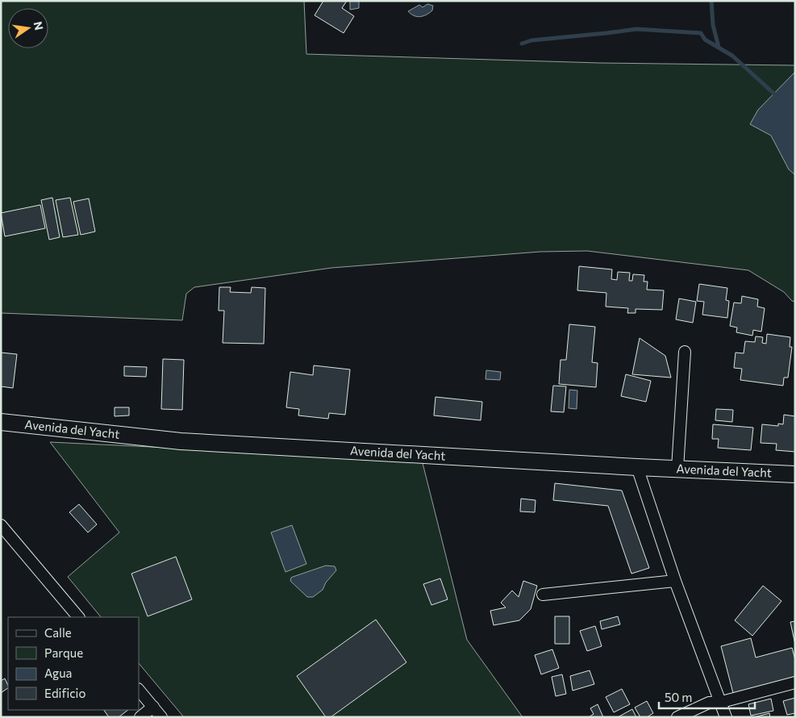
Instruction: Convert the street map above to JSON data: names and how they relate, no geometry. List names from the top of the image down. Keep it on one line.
{"streets":{"street":["Avenida del Yacht"]},"legend":["Calle","Parque","Agua","Edificio"],"scale_bar":"50 m","north":"right"}
